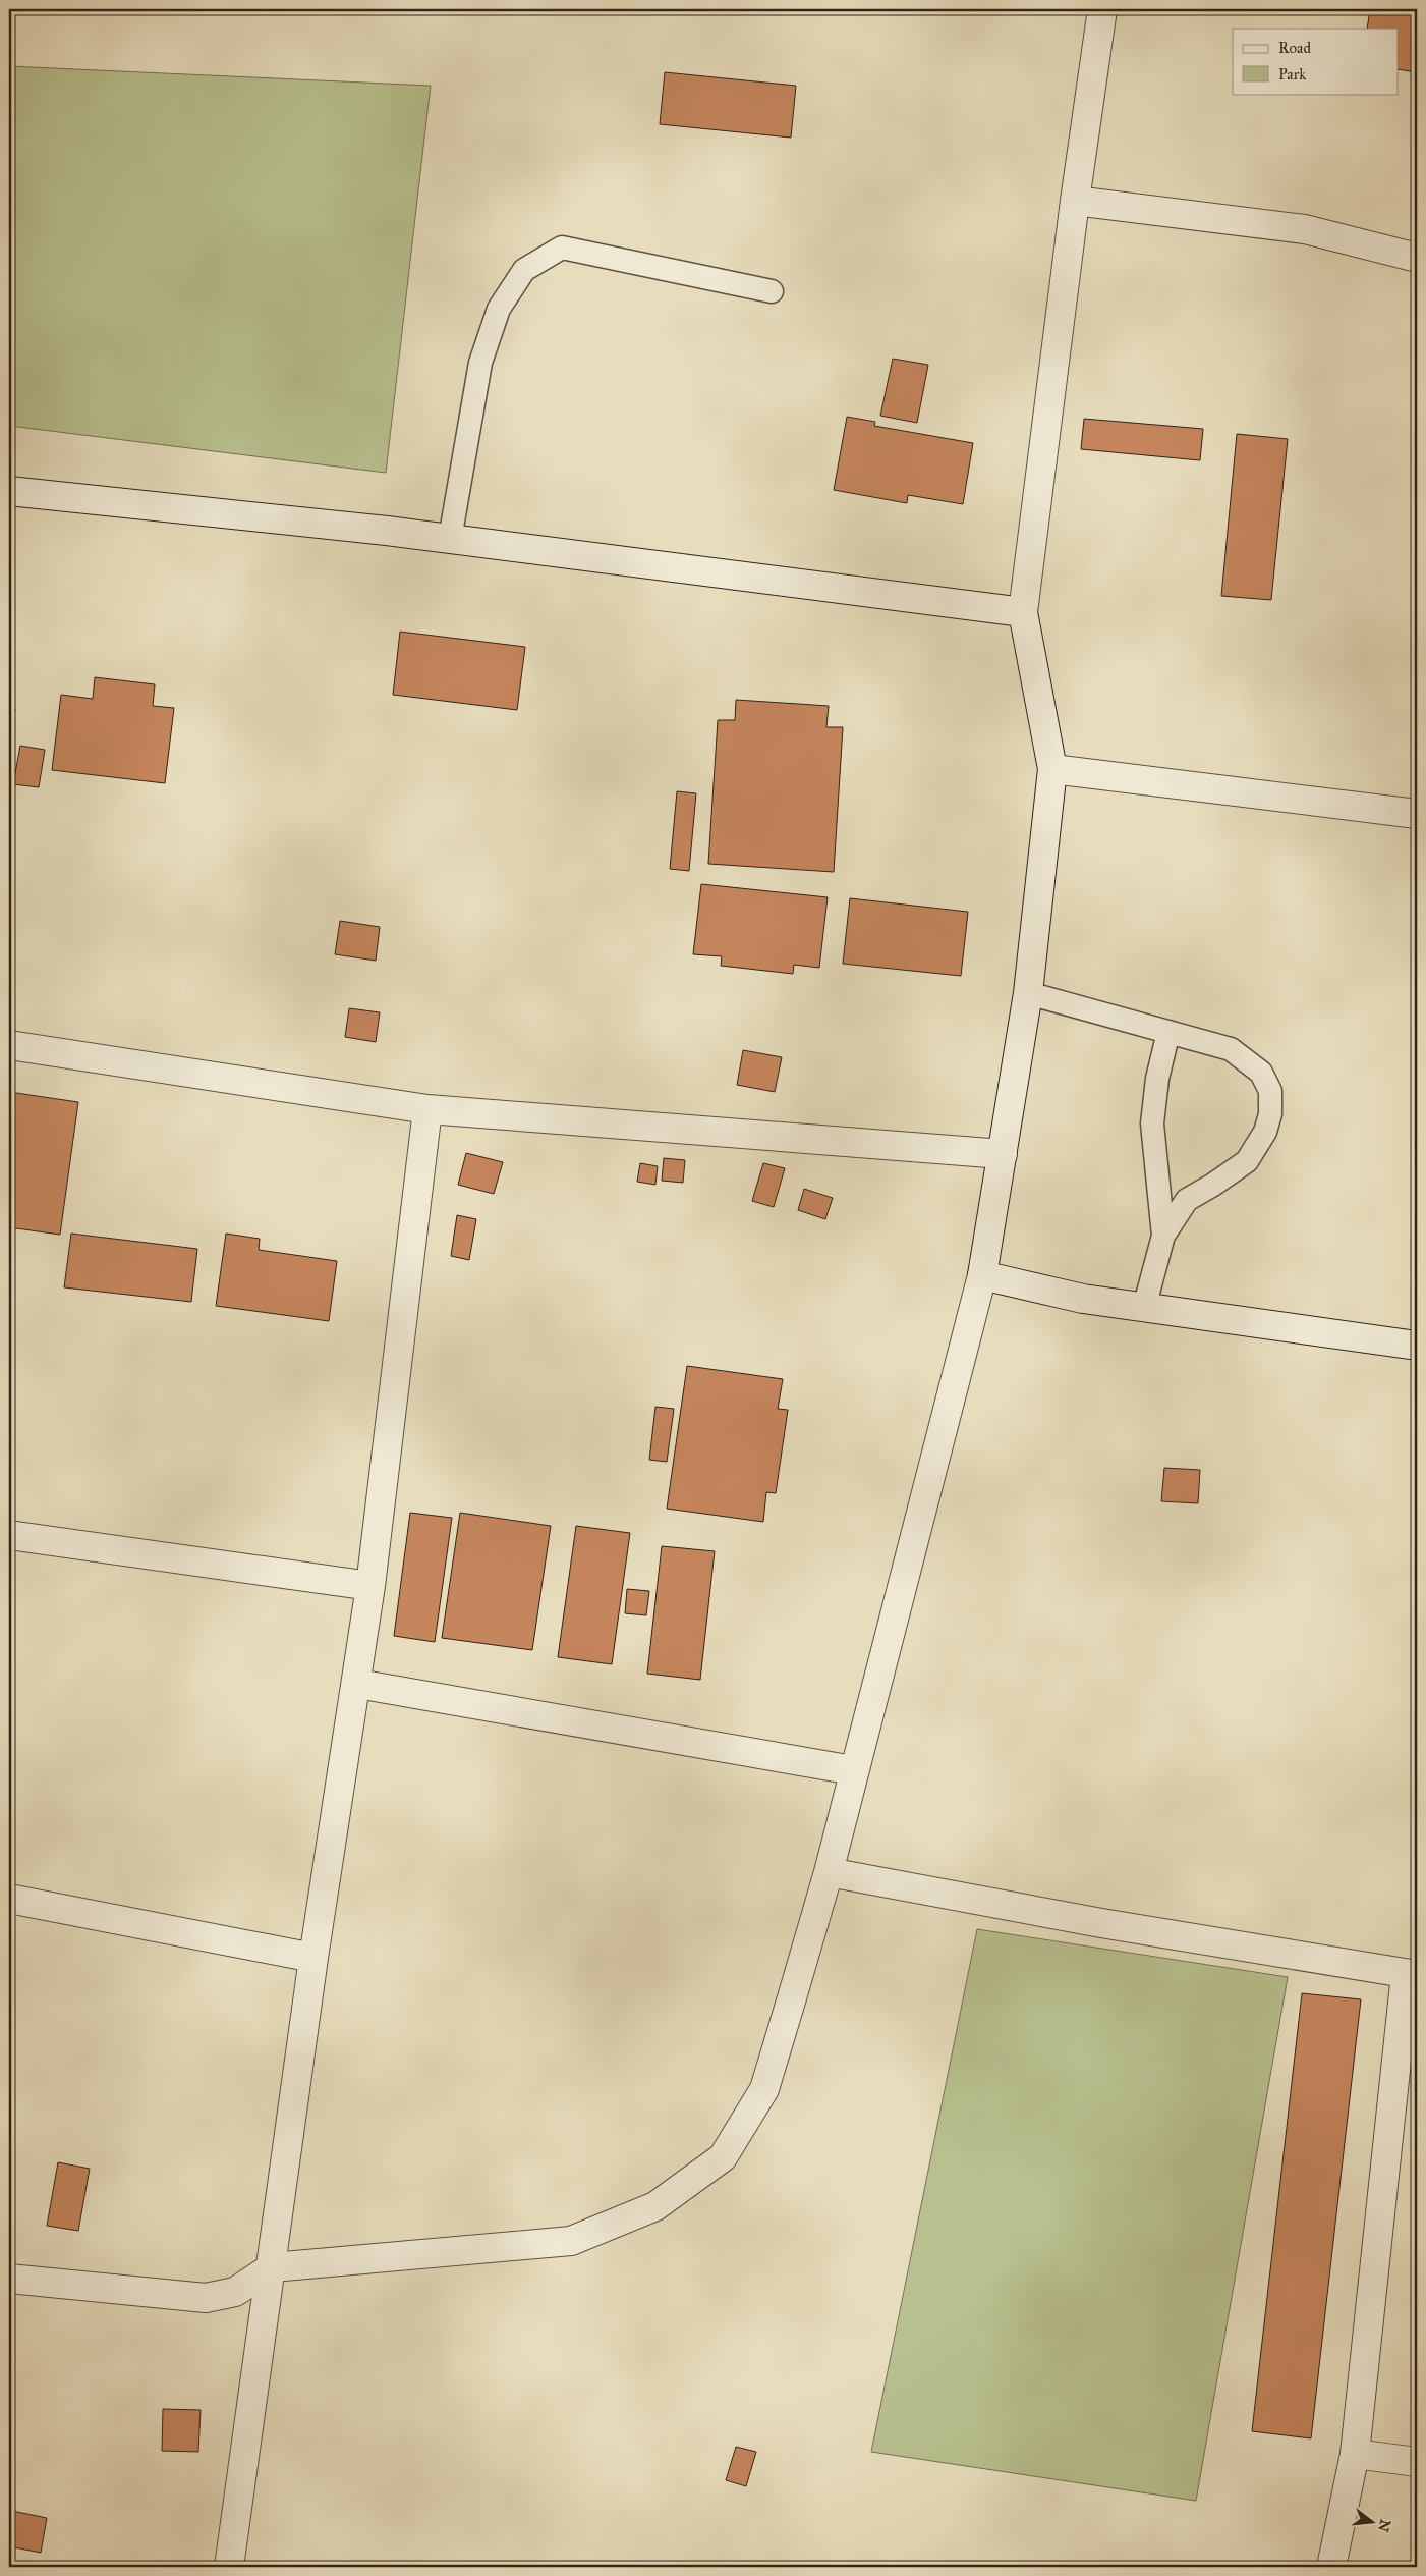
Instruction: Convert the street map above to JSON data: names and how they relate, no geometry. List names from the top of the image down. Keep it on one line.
{"legend":["Road","Park"],"north":"right"}
